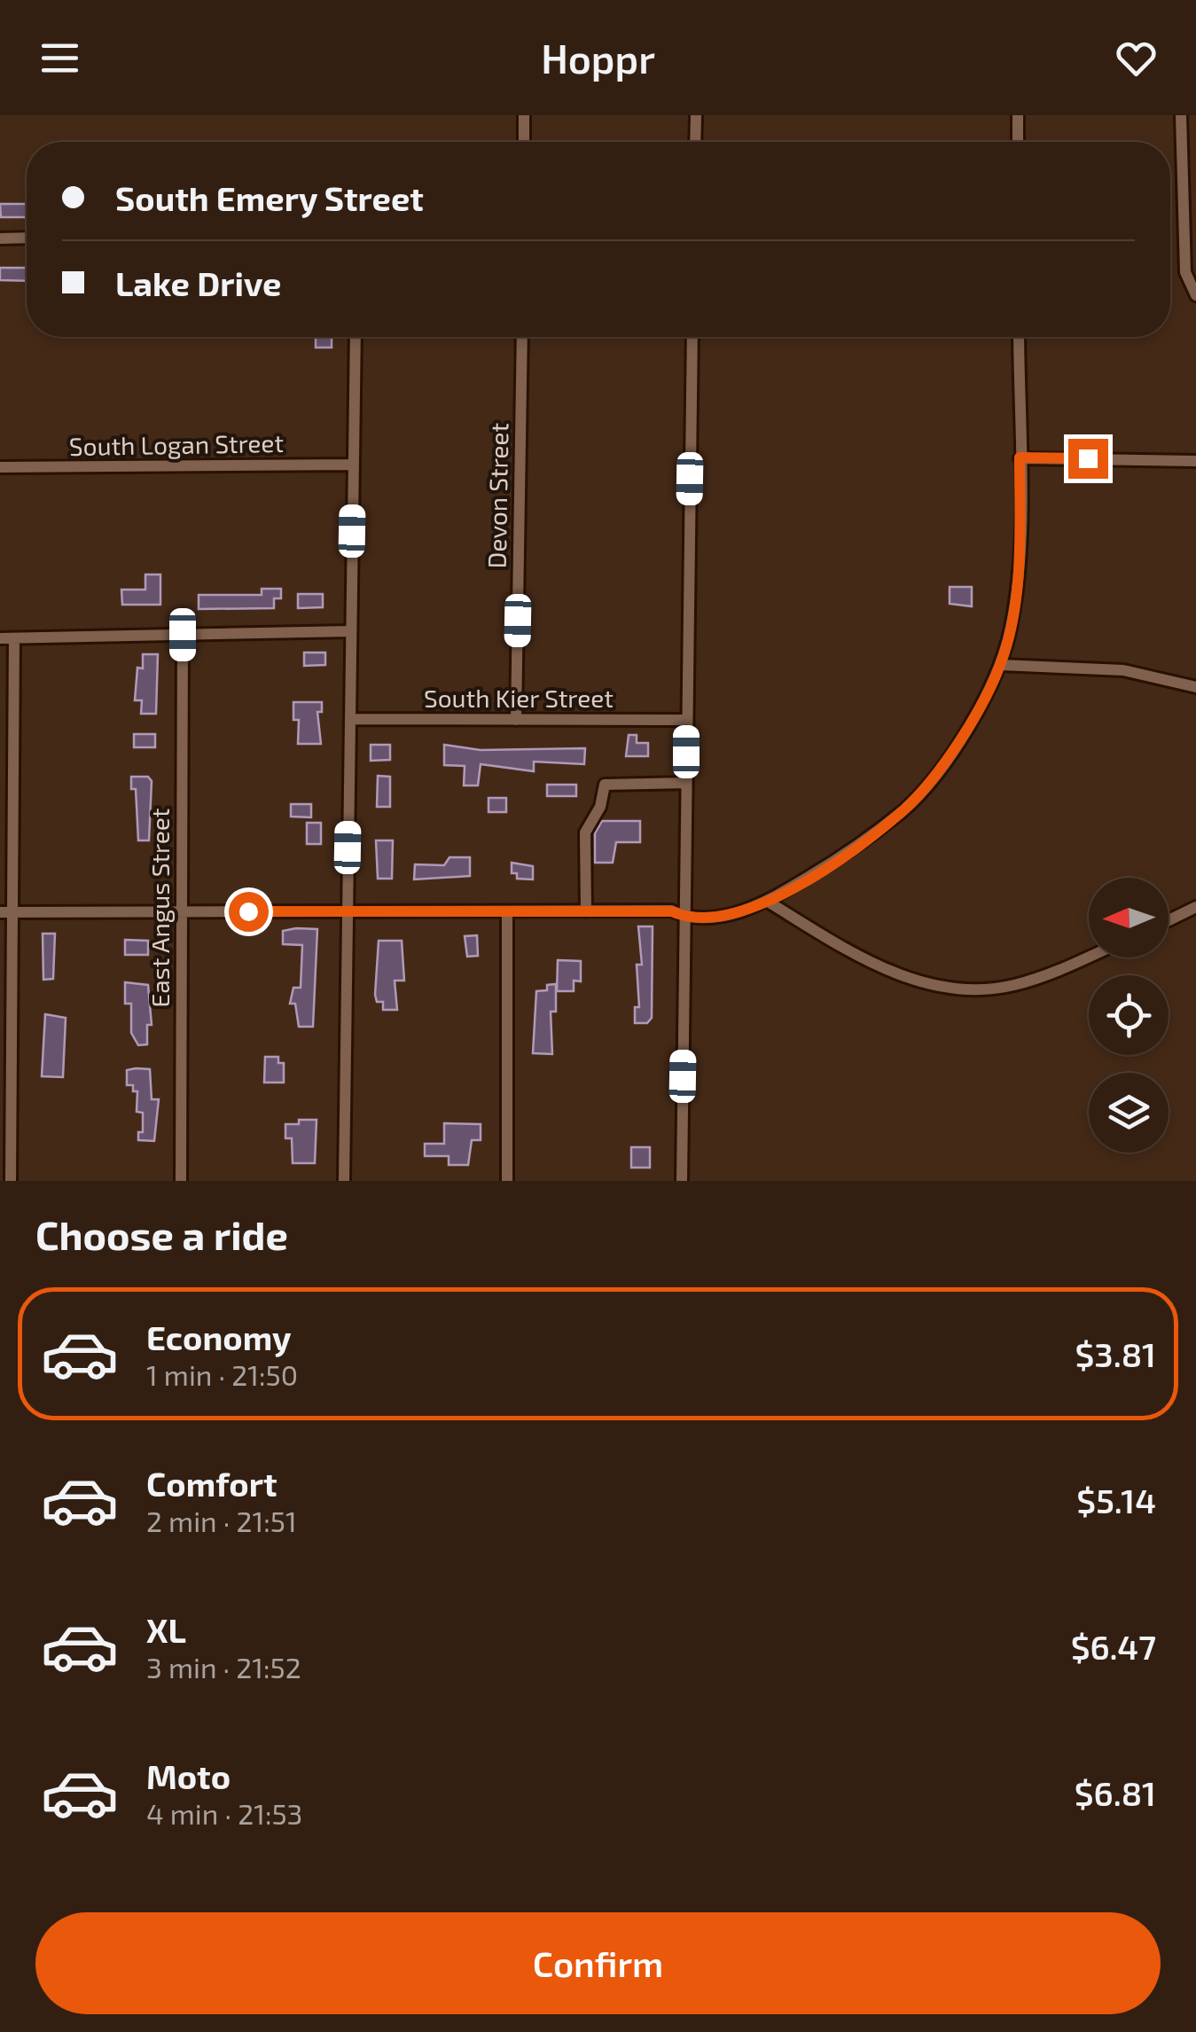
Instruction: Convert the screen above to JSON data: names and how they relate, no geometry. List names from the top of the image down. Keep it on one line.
{"streets":{"street":["South Logan Street","Devon Street","South Kier Street","East Angus Street"]},"crossings":[["Devon Street","South Kier Street"]],"north":"left","page":{"header":"Hoppr","banner":["South Emery Street","Lake Drive"],"heading":"Choose a ride","list":[{"name":"Economy","note":"1 min · 21:50","value":"$3.81"},{"name":"Comfort","note":"2 min · 21:51","value":"$5.14"},{"name":"XL","note":"3 min · 21:52","value":"$6.47"},{"name":"Moto","note":"4 min · 21:53","value":"$6.81"}],"buttons":"Confirm"}}
